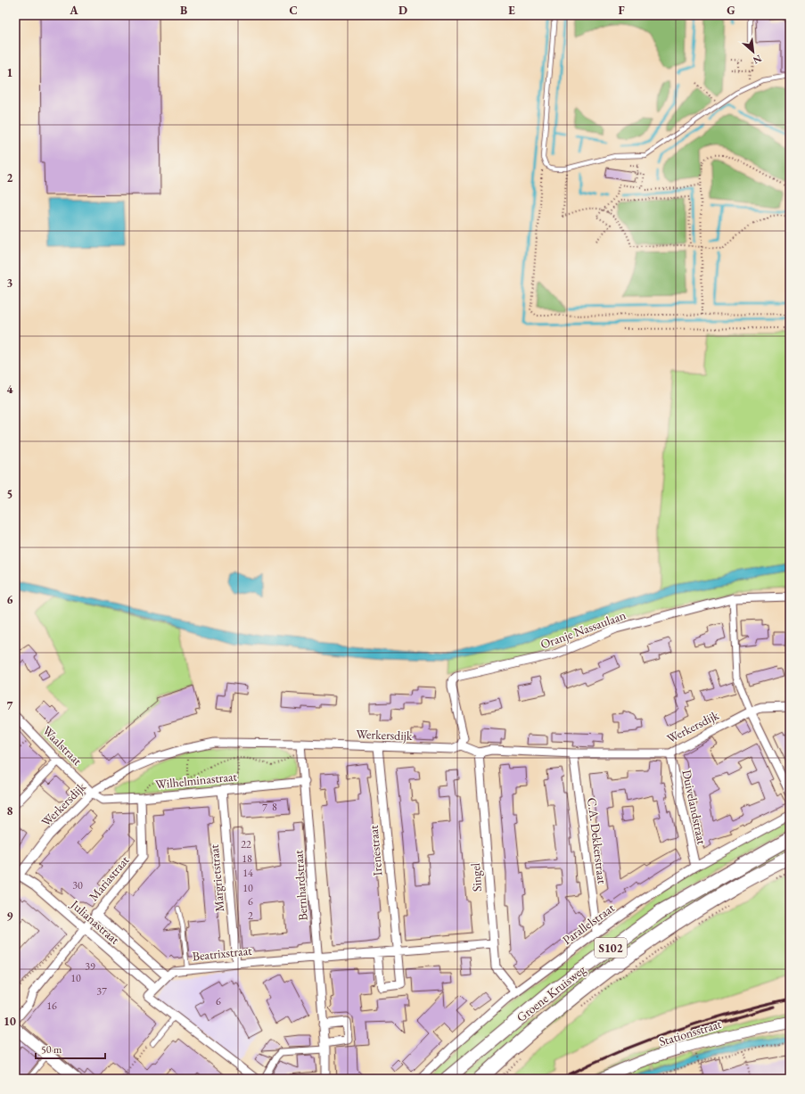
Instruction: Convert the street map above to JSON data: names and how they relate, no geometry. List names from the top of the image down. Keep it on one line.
{"streets":{"main road":["S102","Groene Kruisweg"],"street":["Oranje Nassaulaan","Werkersdijk","Waalstraat","Wilhelminastraat","Duivelandstraat","C.A. Dekkerstraat","Irenestraat","Singel","Mariastraat","Margrietstraat","Bernhardstraat","Julianastraat","Parallelstraat","Beatrixstraat","Stationsstraat"]},"crossings":[["Oranje Nassaulaan","Werkersdijk"],["Werkersdijk","Waalstraat"],["Werkersdijk","Wilhelminastraat"],["Werkersdijk","Duivelandstraat"],["Werkersdijk","C.A. Dekkerstraat"],["Werkersdijk","Irenestraat"],["Werkersdijk","Singel"],["Werkersdijk","Bernhardstraat"],["Werkersdijk","Julianastraat"],["Waalstraat","Wilhelminastraat"],["Wilhelminastraat","Mariastraat"],["Wilhelminastraat","Margrietstraat"],["Wilhelminastraat","Bernhardstraat"],["Duivelandstraat","Parallelstraat"],["C.A. Dekkerstraat","Parallelstraat"],["Irenestraat","Beatrixstraat"],["Singel","Parallelstraat"],["Singel","Beatrixstraat"],["Mariastraat","Julianastraat"],["Margrietstraat","Beatrixstraat"],["Bernhardstraat","Beatrixstraat"]],"house_numbers":["8","7","22","18","14","30","10","6","2","39","10","37","6","16"],"scale_bar":"50 m","north":"bottom right","grid":{"columns":["A","B","C","D","E","F","G"],"rows":["1","2","3","4","5","6","7","8","9","10"]}}
